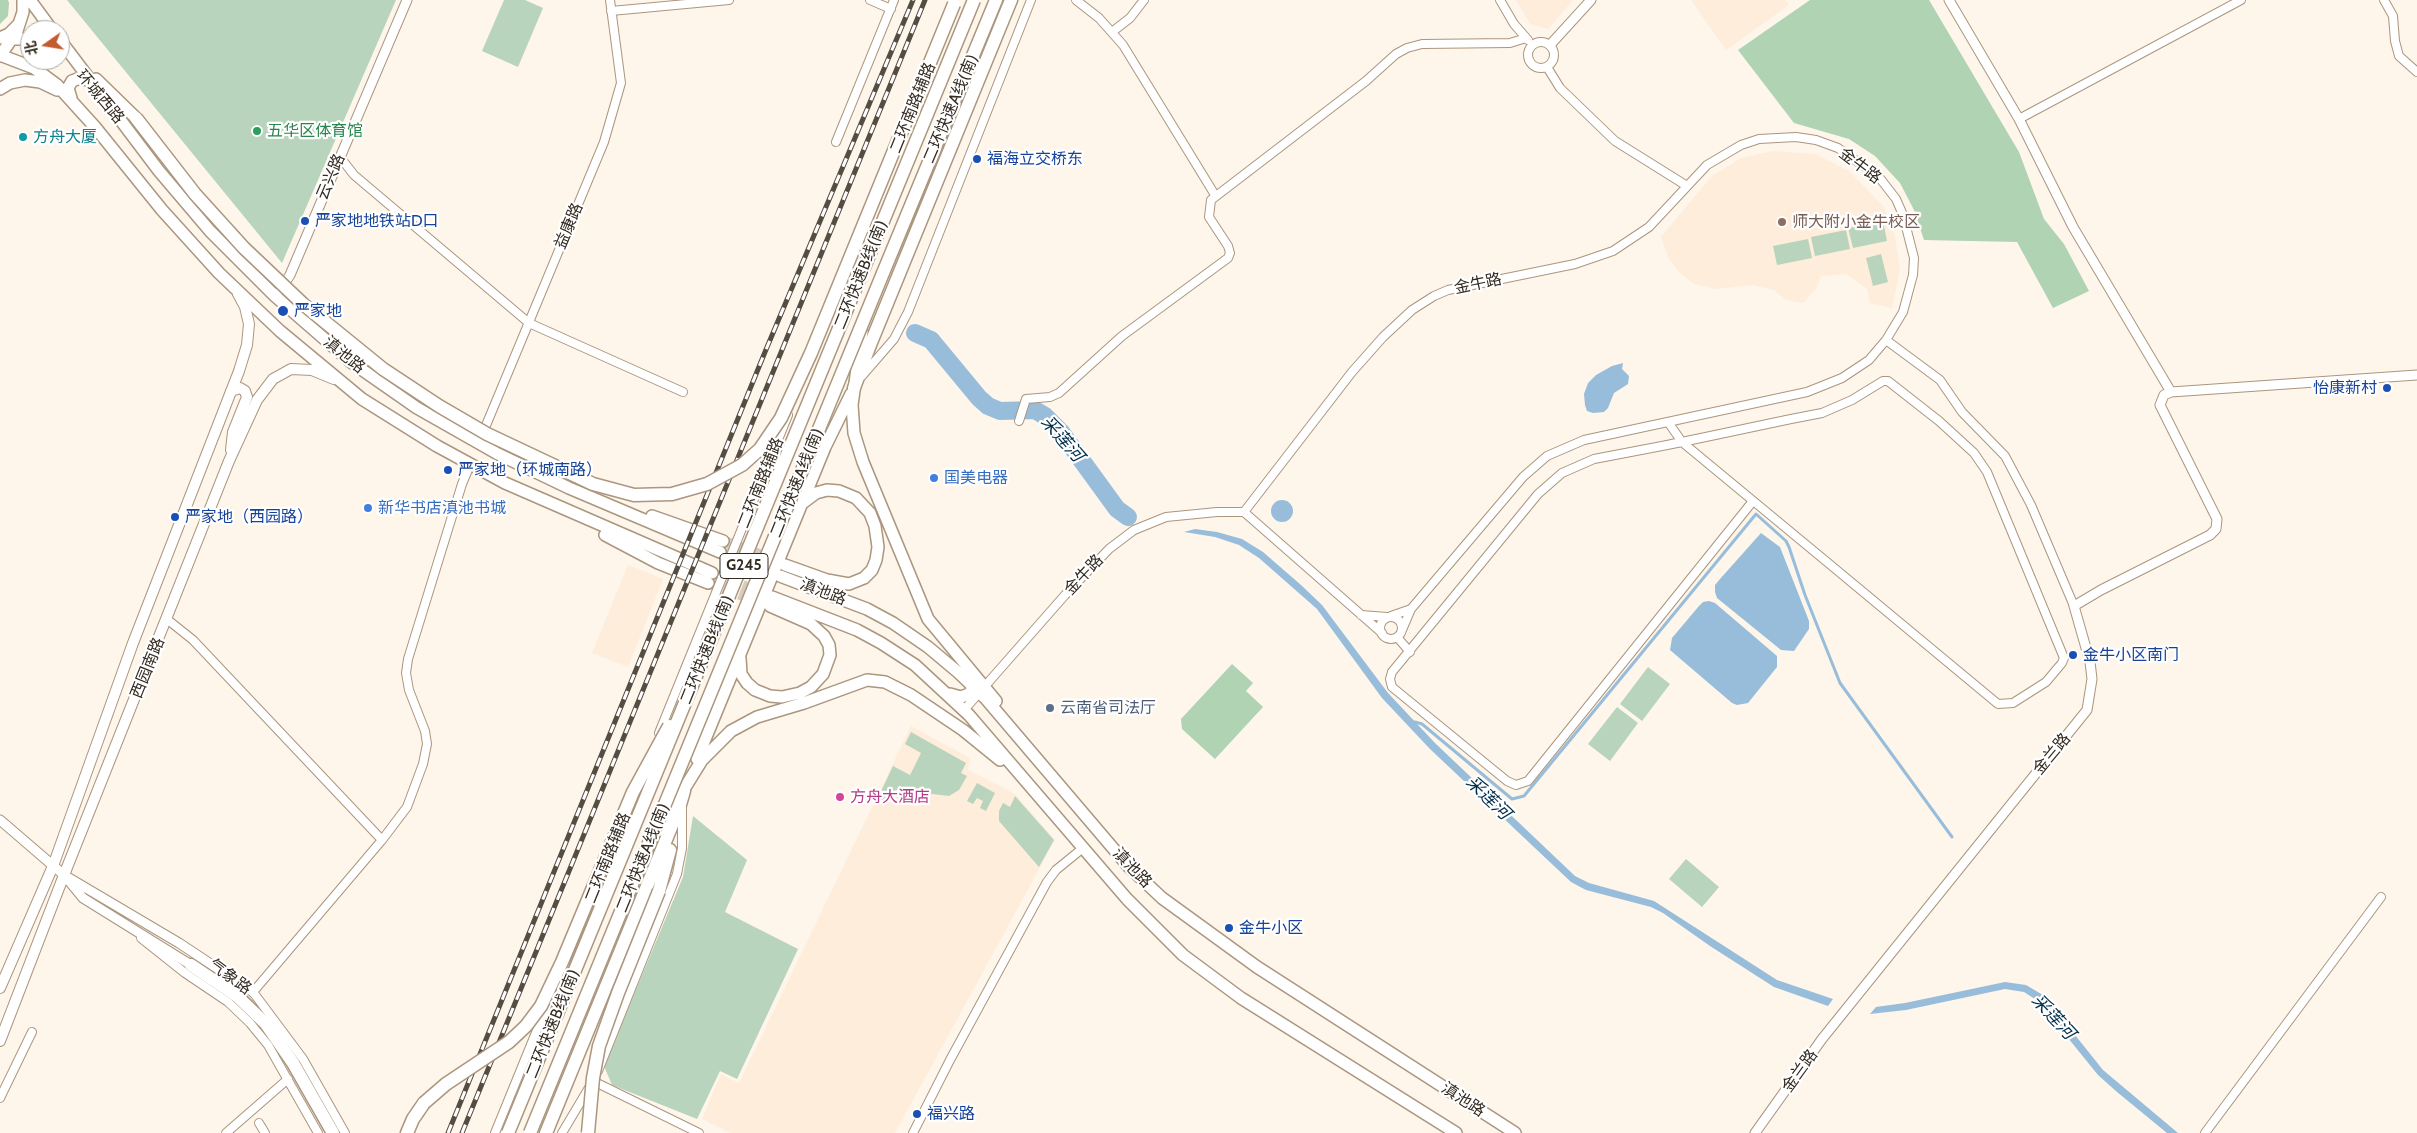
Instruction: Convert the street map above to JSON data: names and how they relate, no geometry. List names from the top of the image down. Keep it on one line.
{"streets":{"highway":["二环快速A线(南)","二环快速B线(南)"],"main road":["环城西路","滇池路","G245","西园南路"],"street":["二环南路辅路","金牛路","云兴路","益康路","金兰路","气象路"]},"crossings":[["环城西路","滇池路"],["二环快速A线(南)","G245"],["金牛路","滇池路"],["云兴路","滇池路"],["益康路","滇池路"],["二环快速B线(南)","G245"],["滇池路","西园南路"],["西园南路","气象路"]],"water":["采莲河"],"places":["五华区体育馆","方舟大厦","福海立交桥东","严家地地铁站D口","师大附小金牛校区","严家地","怡康新村","严家地（环城南路）","国美电器","新华书店滇池书城","严家地（西园路）","金牛小区南门","云南省司法厅","方舟大酒店","金牛小区","福兴路"],"north":"left"}
